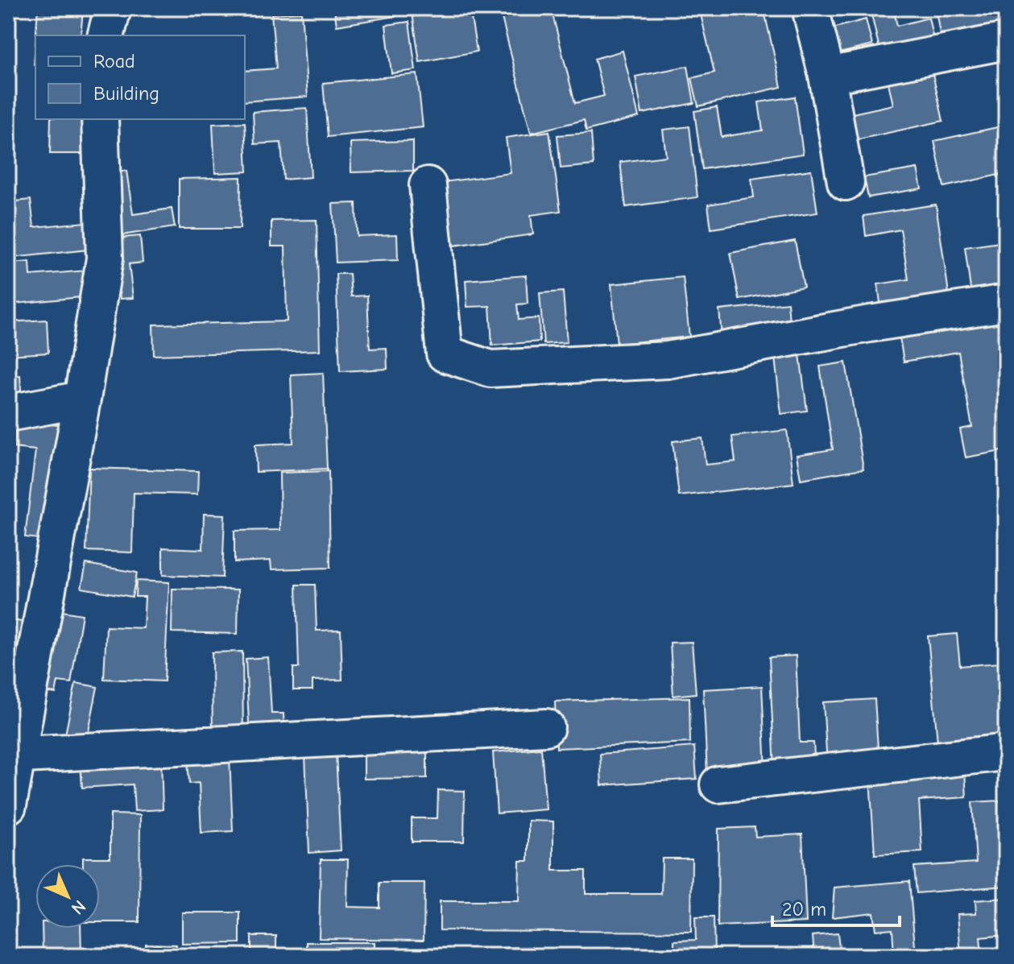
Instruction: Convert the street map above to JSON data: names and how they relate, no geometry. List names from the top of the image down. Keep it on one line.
{"legend":["Road","Building"],"scale_bar":"20 m","north":"bottom right"}
